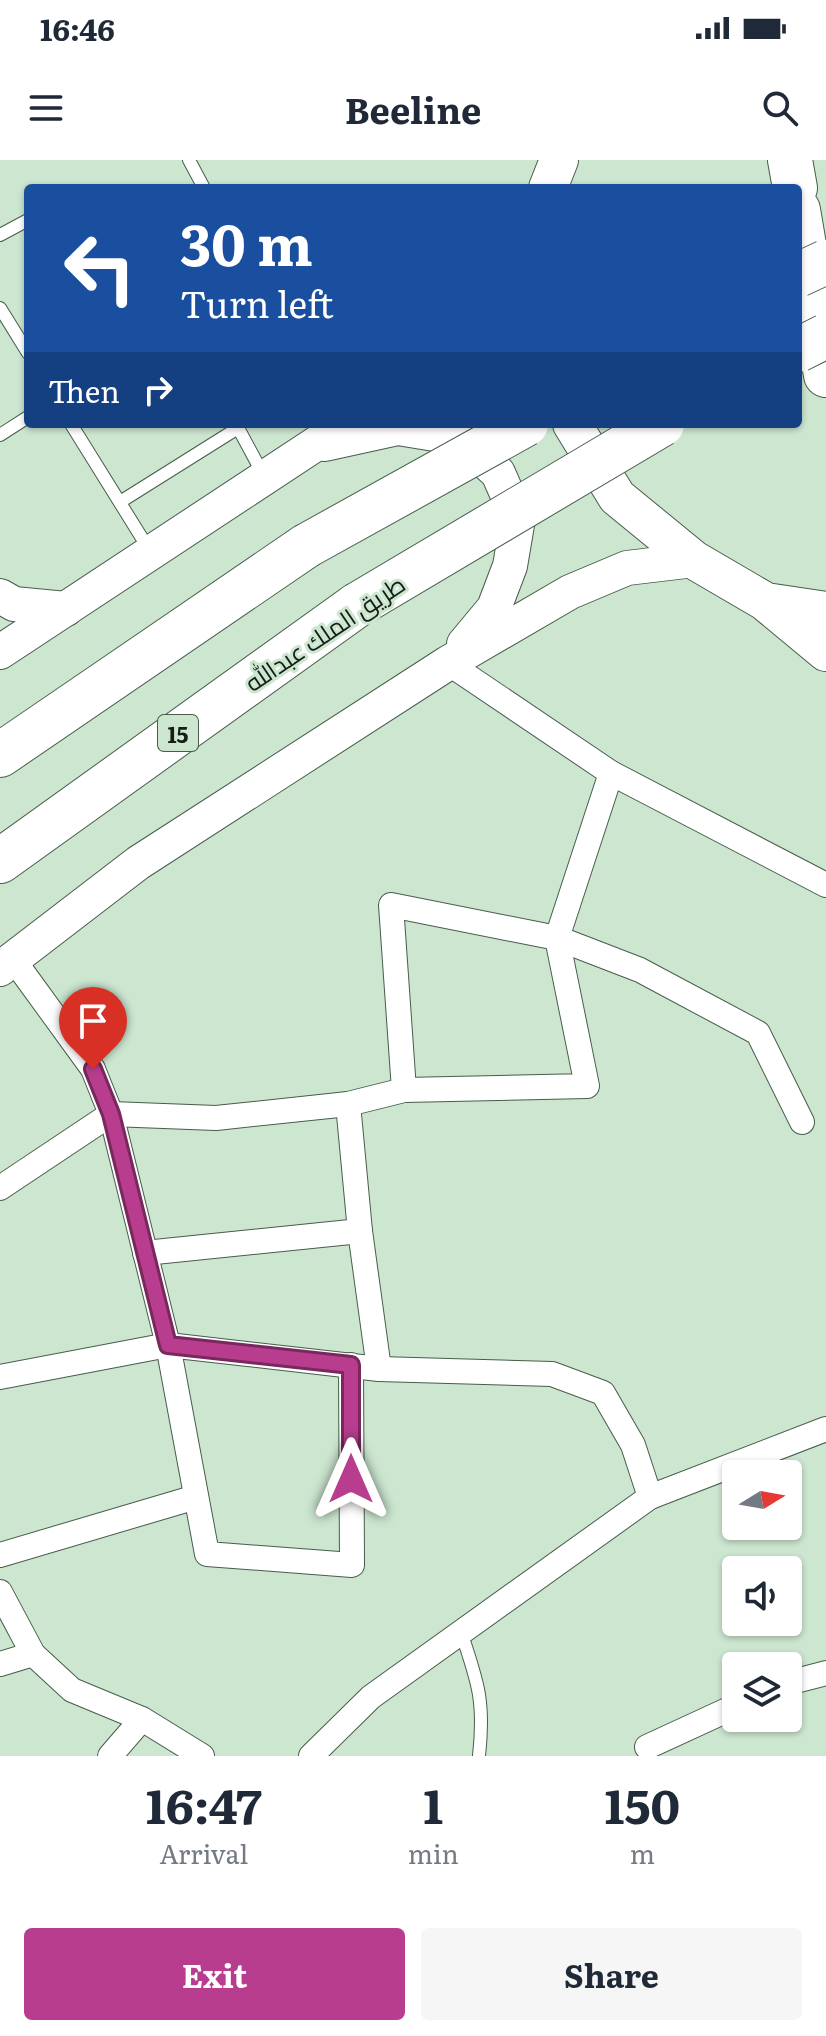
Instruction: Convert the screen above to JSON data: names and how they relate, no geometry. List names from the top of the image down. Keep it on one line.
{"streets":{"highway":["طريق الملك عبدالله","15"]},"north":"right","page":{"status":"16:46","header":"Beeline","turn":["30 m","Turn left"],"then":"Then","eta":["16:47","Arrival","1","min","150","m"],"buttons":["Exit","Share"]}}
